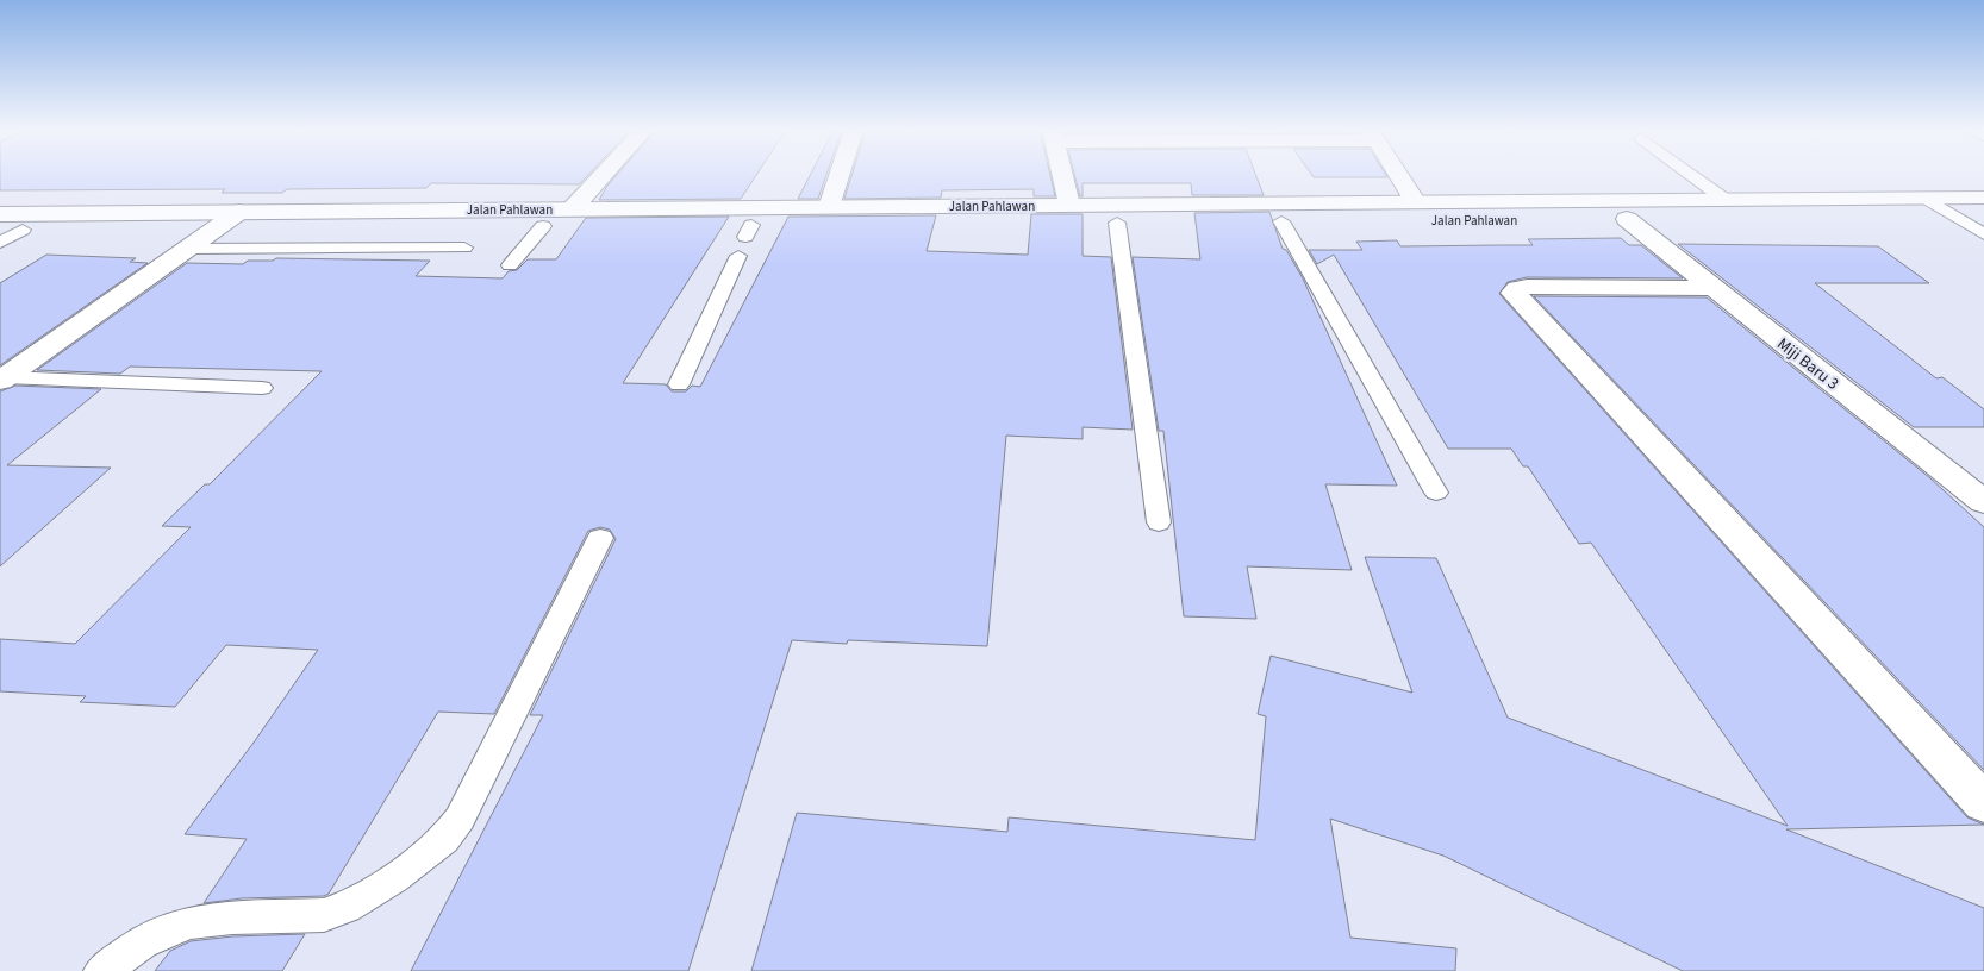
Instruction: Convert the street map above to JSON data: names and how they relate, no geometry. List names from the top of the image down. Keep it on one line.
{"streets":{"main road":["Jalan Pahlawan","Miji Baru 3"]},"crossings":[["Jalan Pahlawan","Miji Baru 3"]]}
